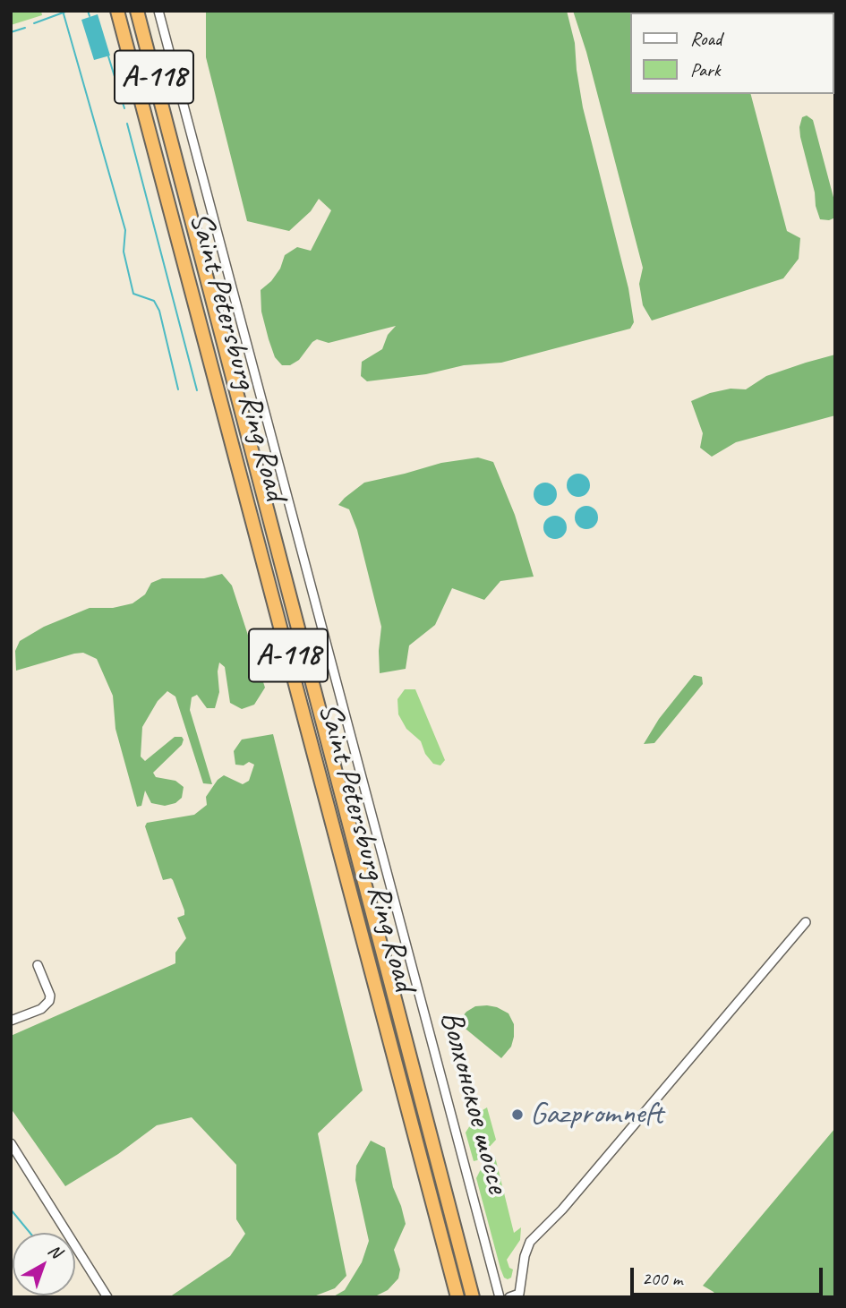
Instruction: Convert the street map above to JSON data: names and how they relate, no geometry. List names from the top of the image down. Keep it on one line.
{"streets":{"highway":["А-118","Saint Petersburg Ring Road"],"street":["Волхонское шоссе"]},"places":["Gazpromneft"],"legend":["Road","Park"],"scale_bar":"200 m","north":"top right"}
